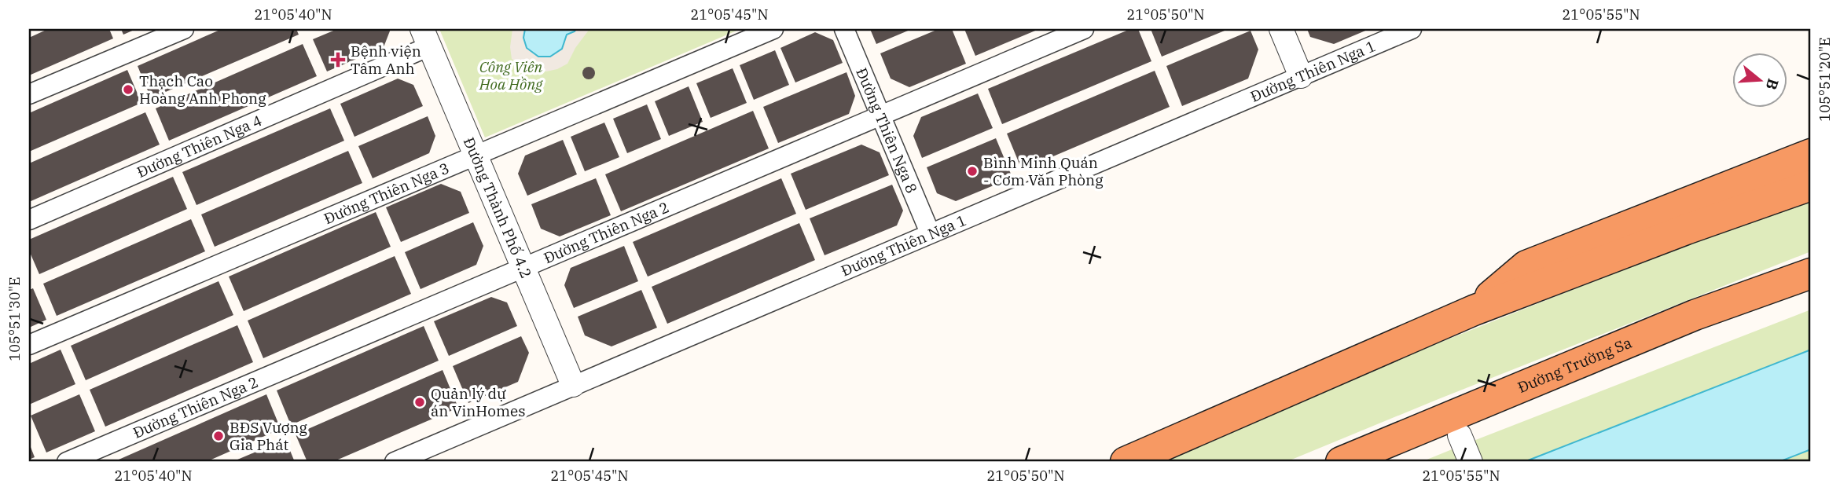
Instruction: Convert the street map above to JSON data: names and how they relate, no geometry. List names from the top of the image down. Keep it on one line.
{"streets":{"highway":["Đường Trường Sa"],"street":["Đường Thiên Nga 1","Đường Thiên Nga 8","Đường Thiên Nga 4","Đường Thiên Nga 3","Đường Thành Phố 4.2","Đường Thiên Nga 2"]},"crossings":[["Đường Thiên Nga 1","Đường Thiên Nga 8"],["Đường Thiên Nga 1","Đường Thành Phố 4.2"],["Đường Thiên Nga 8","Đường Thiên Nga 2"],["Đường Thiên Nga 4","Đường Thành Phố 4.2"],["Đường Thiên Nga 3","Đường Thành Phố 4.2"],["Đường Thành Phố 4.2","Đường Thiên Nga 2"]],"parks":["Công Viên Hoa Hồng"],"places":{"health":["Bệnh viện Tâm Anh"],"other":["Thạch Cao Hoàng Anh Phong","Bình Minh Quán - Cơm Văn Phòng","Quản lý dự án VinHomes","BĐS Vượng Gia Phát"]},"north":"right","coordinates":["21°05'40\"N","21°05'45\"N","21°05'50\"N","21°05'55\"N","105°51'20\"E","105°51'30\"E"]}
